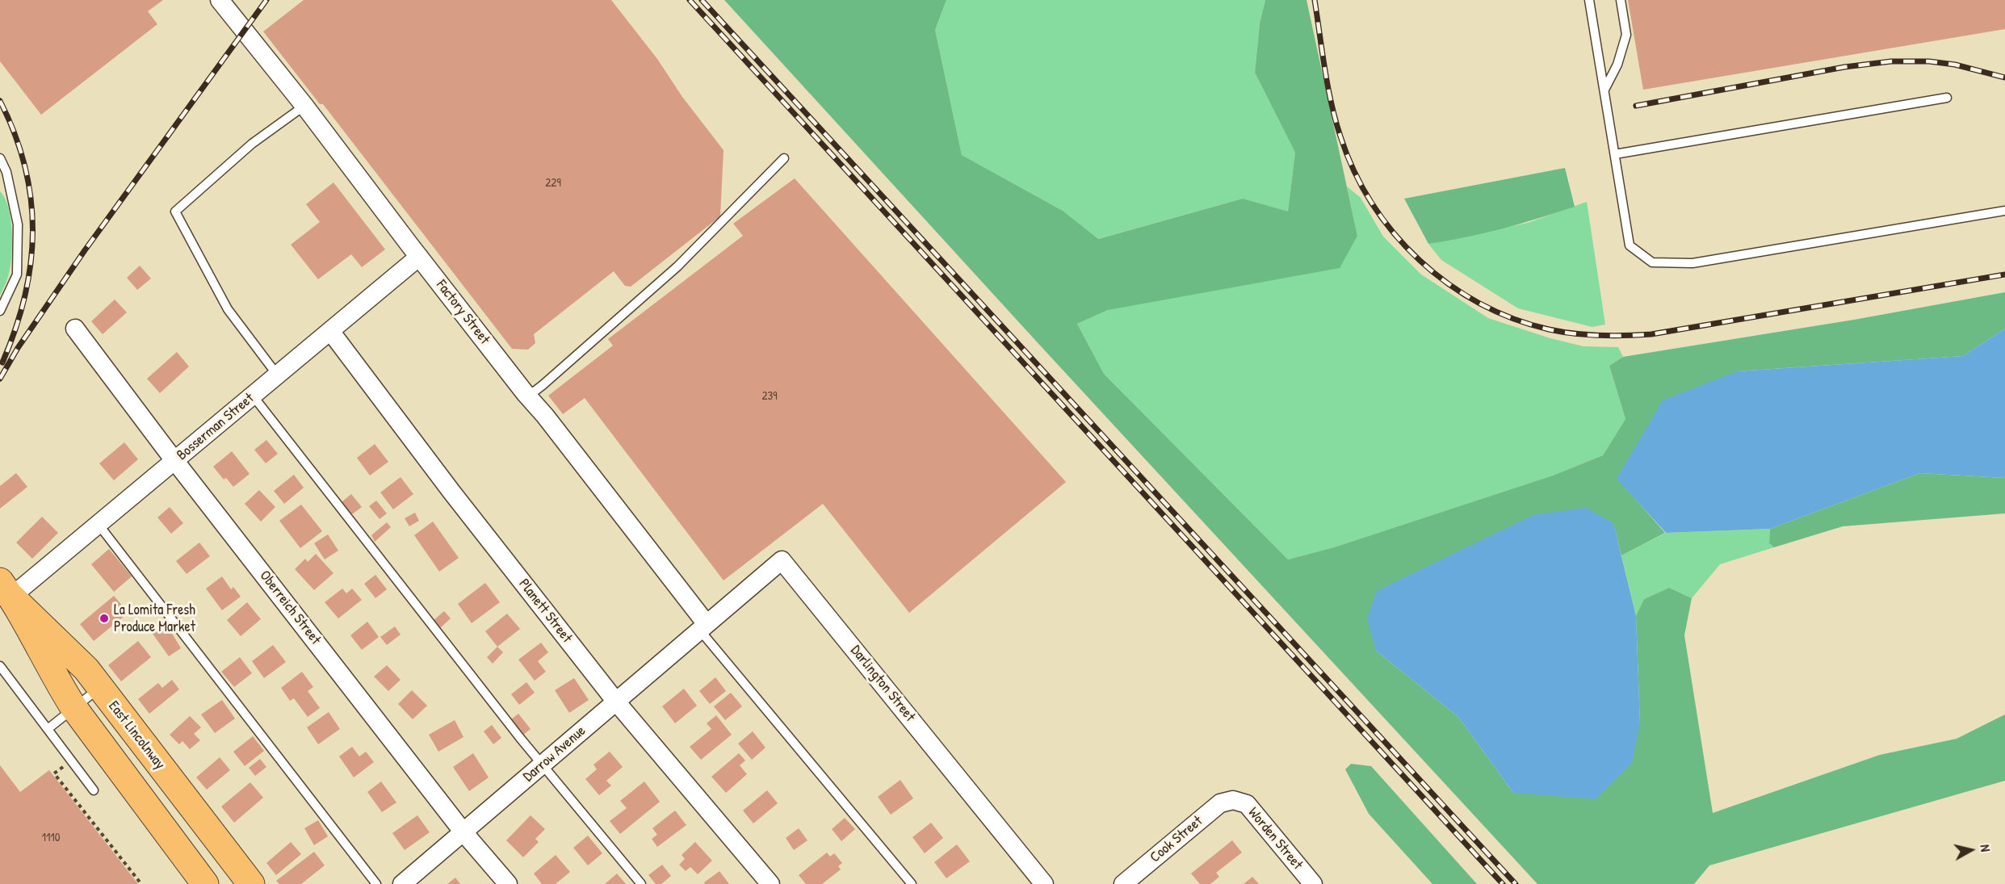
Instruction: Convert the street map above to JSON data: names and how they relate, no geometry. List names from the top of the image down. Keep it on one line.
{"streets":{"main road":["East Lincolnway"],"street":["Factory Street","Bosserman Street","Oberreich Street","Planett Street","Darlington Street","Darrow Avenue","Worden Street","Cook Street"]},"crossings":[["Factory Street","Bosserman Street"],["Factory Street","Darlington Street"],["Factory Street","Darrow Avenue"],["Bosserman Street","Oberreich Street"],["Bosserman Street","Planett Street"],["Bosserman Street","East Lincolnway"],["Oberreich Street","Darrow Avenue"],["Planett Street","Darrow Avenue"],["Darlington Street","Darrow Avenue"],["Worden Street","Cook Street"]],"places":["La Lomita Fresh Produce Market"],"house_numbers":["229","239","1110"],"north":"right"}
